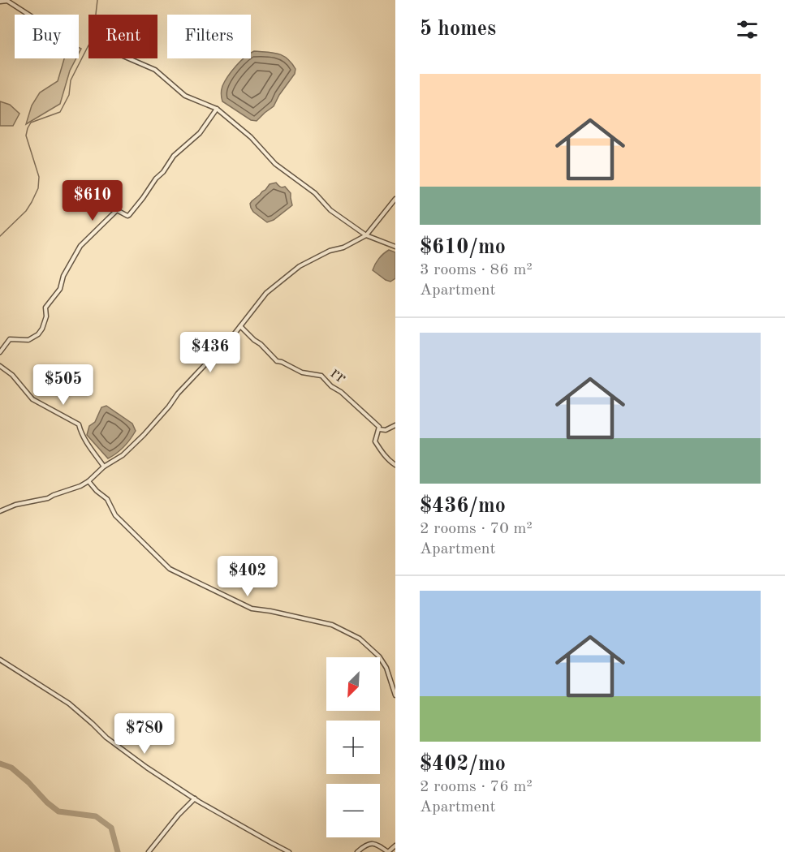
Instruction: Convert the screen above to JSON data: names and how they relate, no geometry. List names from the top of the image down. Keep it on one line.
{"streets":{"street":["rr"]},"north":"bottom left","page":{"heading":"5 homes","chip":["Buy","Rent","Filters"],"list":[{"name":"$610/mo","note":"3 rooms · 86 m² · Apartment"},{"name":"$436/mo","note":"2 rooms · 70 m² · Apartment"},{"name":"$402/mo","note":"2 rooms · 76 m² · Apartment"}],"price":["$610","$436","$505","$402","$780"],"map_buttons":["+","−"]}}
